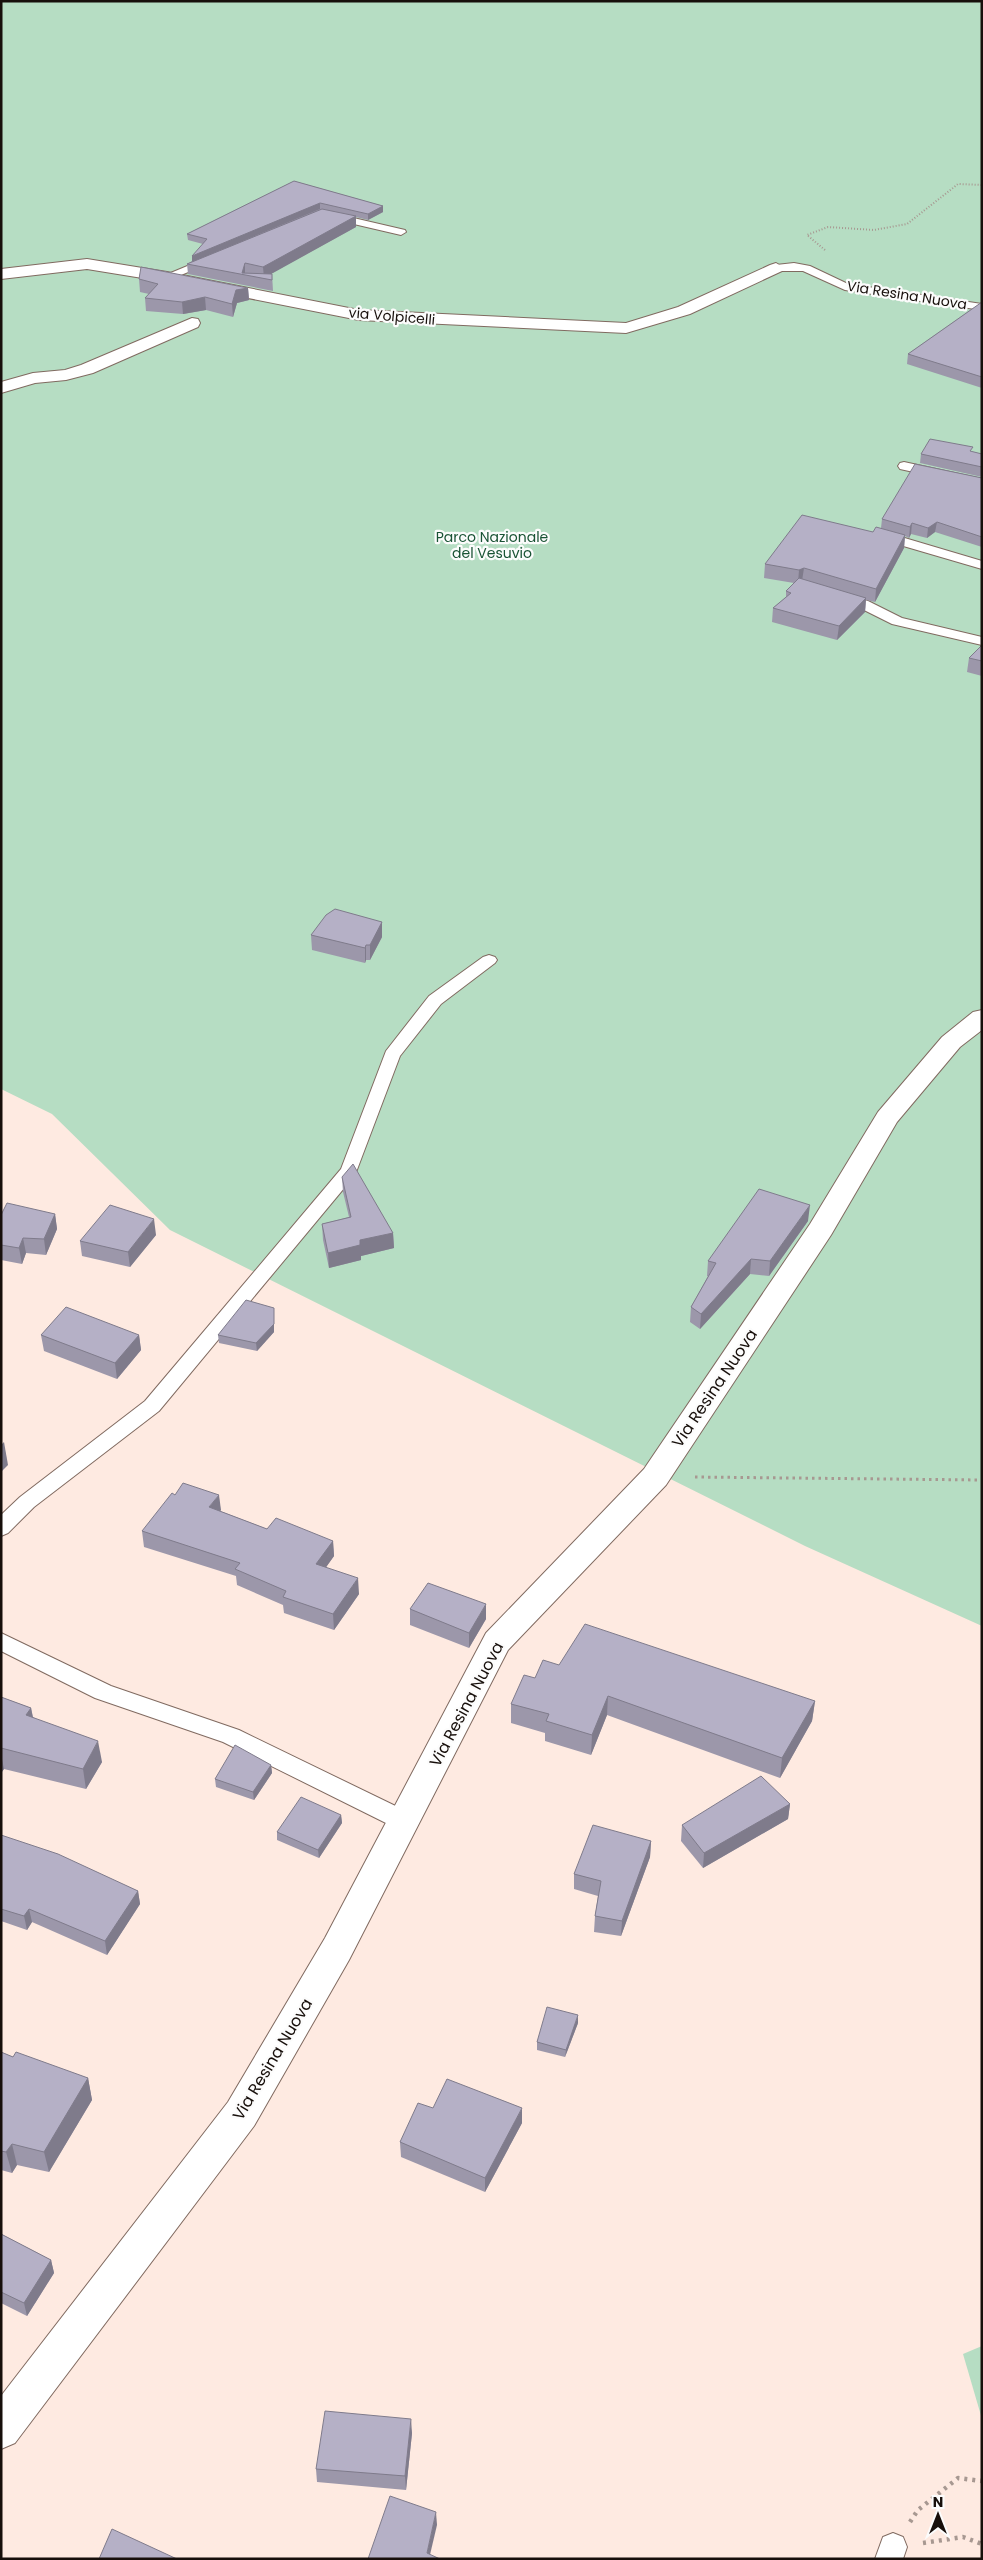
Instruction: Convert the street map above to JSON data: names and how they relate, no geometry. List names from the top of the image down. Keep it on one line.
{"streets":{"street":["Via Resina Nuova","via Volpicelli"]},"crossings":[["Via Resina Nuova","via Volpicelli"]],"parks":["Parco Nazionale del Vesuvio"],"north":"top"}
